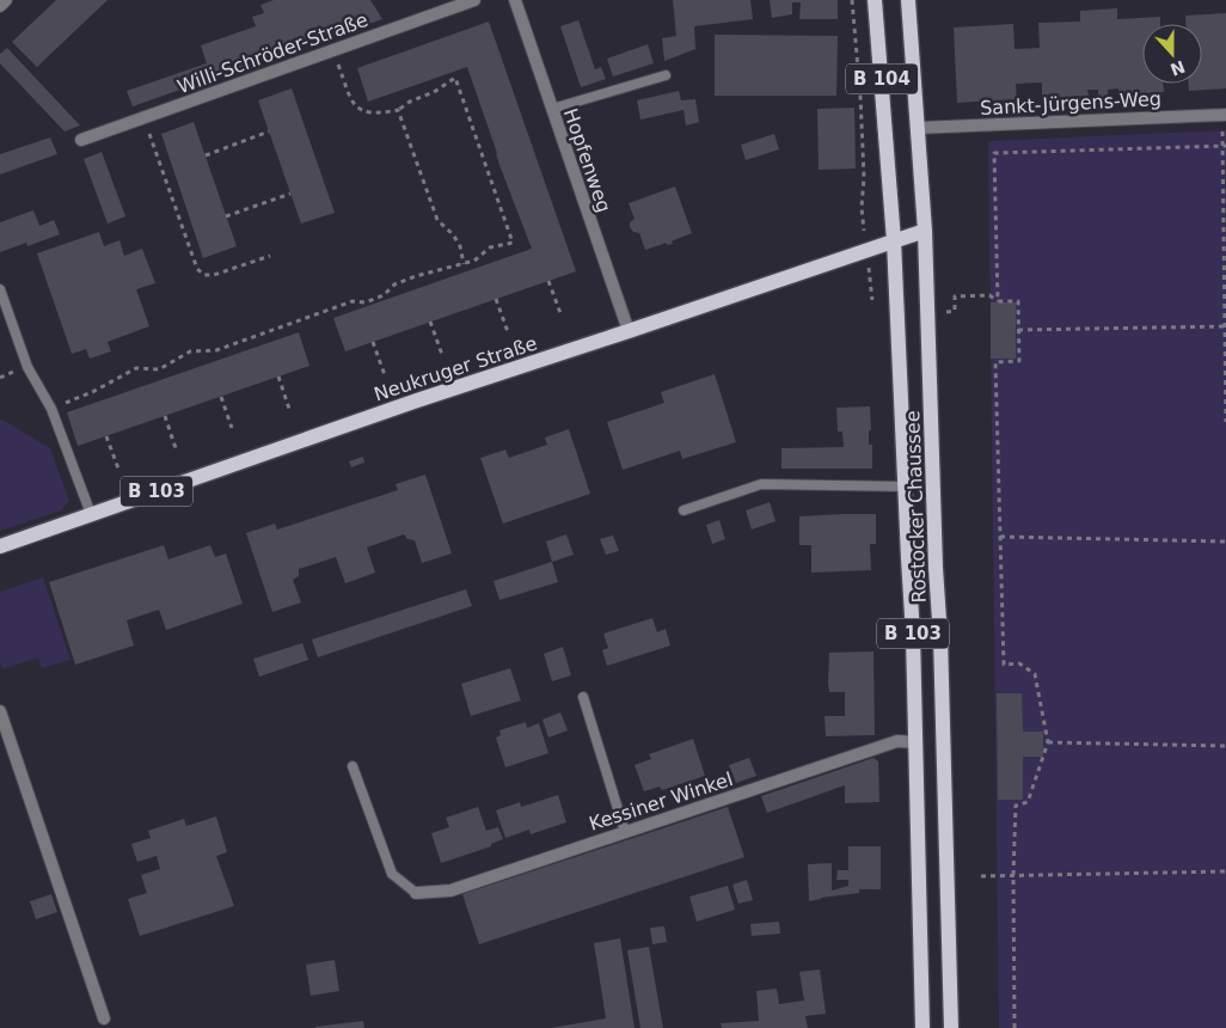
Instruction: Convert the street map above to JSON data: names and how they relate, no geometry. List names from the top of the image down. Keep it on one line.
{"streets":{"main road":["B 104","Neukruger Straße","B 103","Rostocker Chaussee"],"street":["Willi-Schröder-Straße","Sankt-Jürgens-Weg","Hopfenweg","Kessiner Winkel"]},"crossings":[["B 104","Sankt-Jürgens-Weg"],["B 104","Neukruger Straße"],["B 104","Rostocker Chaussee"],["Sankt-Jürgens-Weg","Rostocker Chaussee"],["Hopfenweg","Neukruger Straße"],["Neukruger Straße","Rostocker Chaussee"],["Rostocker Chaussee","Kessiner Winkel"]],"north":"bottom"}
